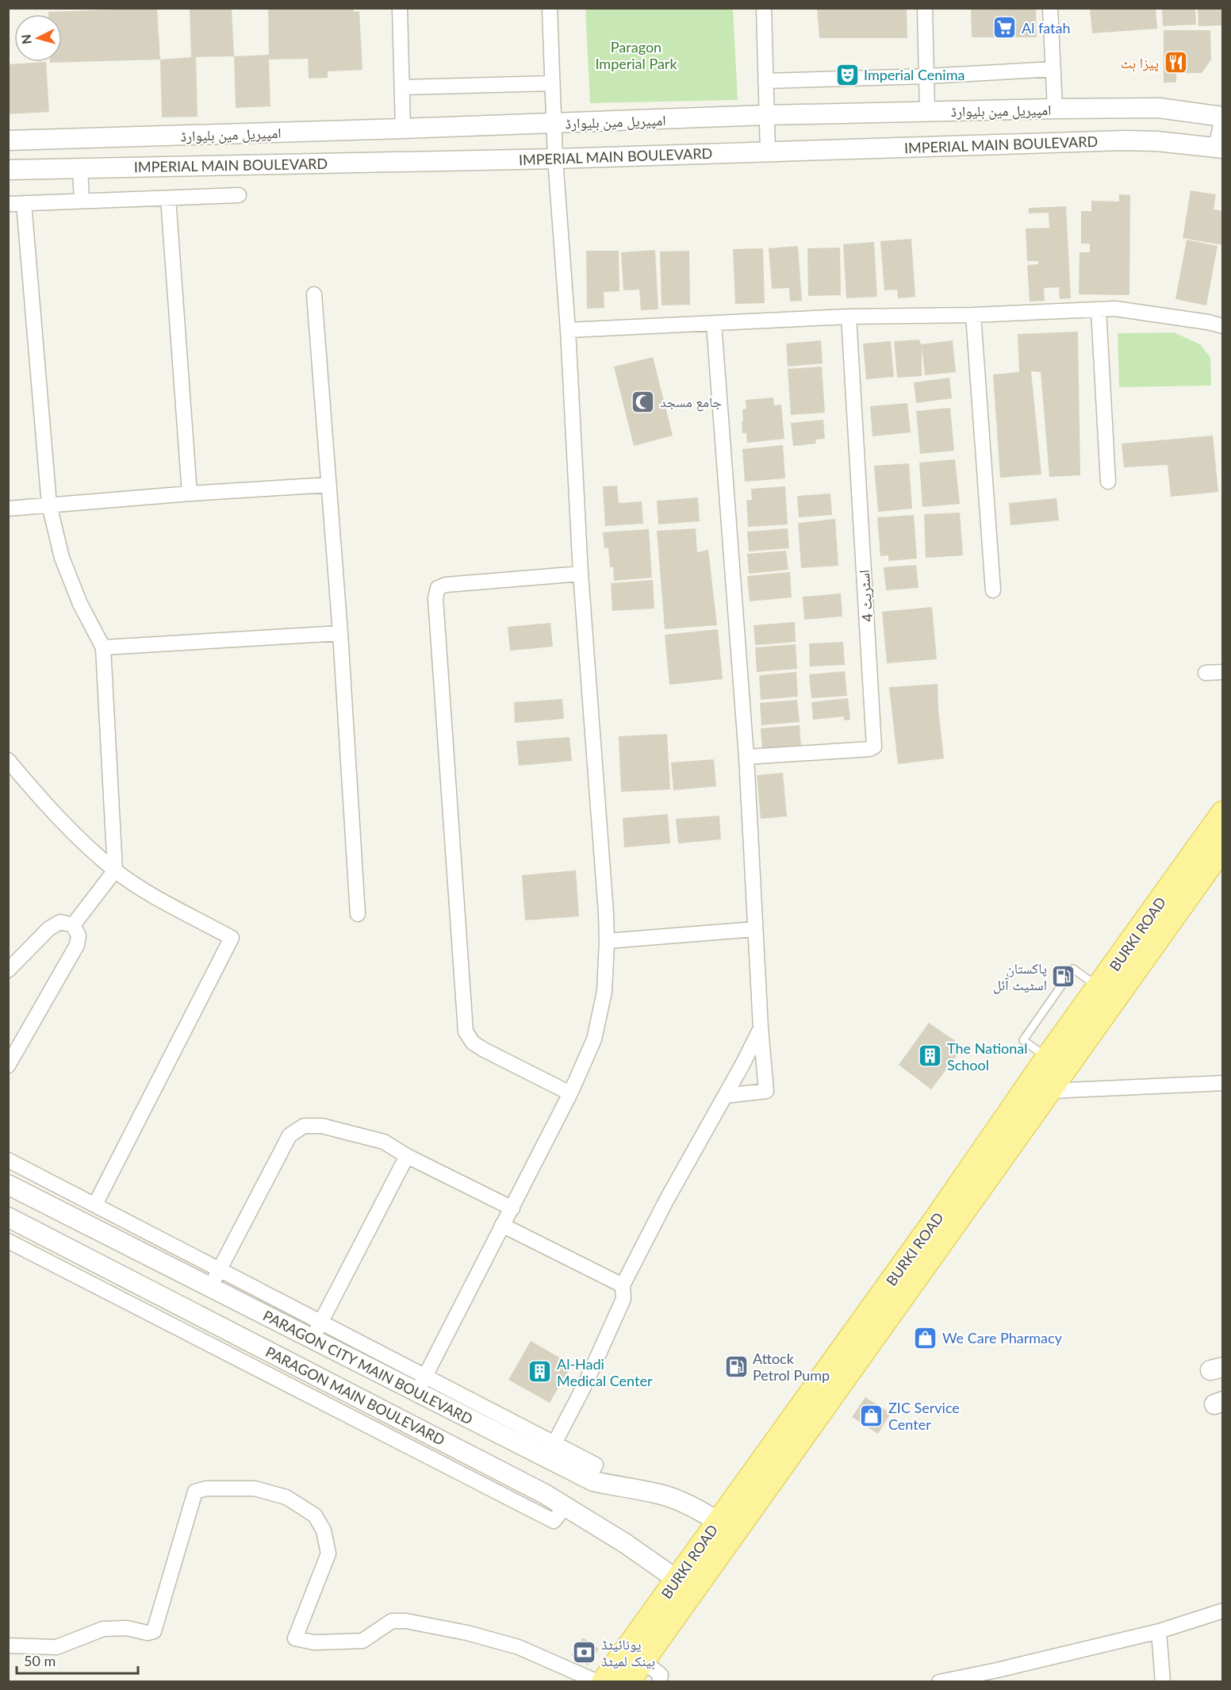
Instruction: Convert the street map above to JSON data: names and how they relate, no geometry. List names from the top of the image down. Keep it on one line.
{"streets":{"main road":["BURKI ROAD"],"street":["امپیریل مین بلیوارڈ","IMPERIAL MAIN BOULEVARD","اسٹریٹ 4","PARAGON CITY MAIN BOULEVARD","PARAGON MAIN BOULEVARD"]},"crossings":[["BURKI ROAD","PARAGON CITY MAIN BOULEVARD"],["BURKI ROAD","PARAGON MAIN BOULEVARD"]],"parks":["Paragon Imperial Park"],"places":{"supermarket":["Al fatah"],"restaurant":["پیزا ہٹ"],"theatre":["Imperial Cenima"],"mosque":["جامع مسجد"],"fuel station":["پاکستان اسٹیٹ آئل","Attock Petrol Pump"],"building":["The National School","Al-Hadi Medical Center"],"shop":["We Care Pharmacy","ZIC Service Center"],"bank":["یونائیٹڈ بینک لمیٹڈ"]},"scale_bar":"50 m","north":"left"}
